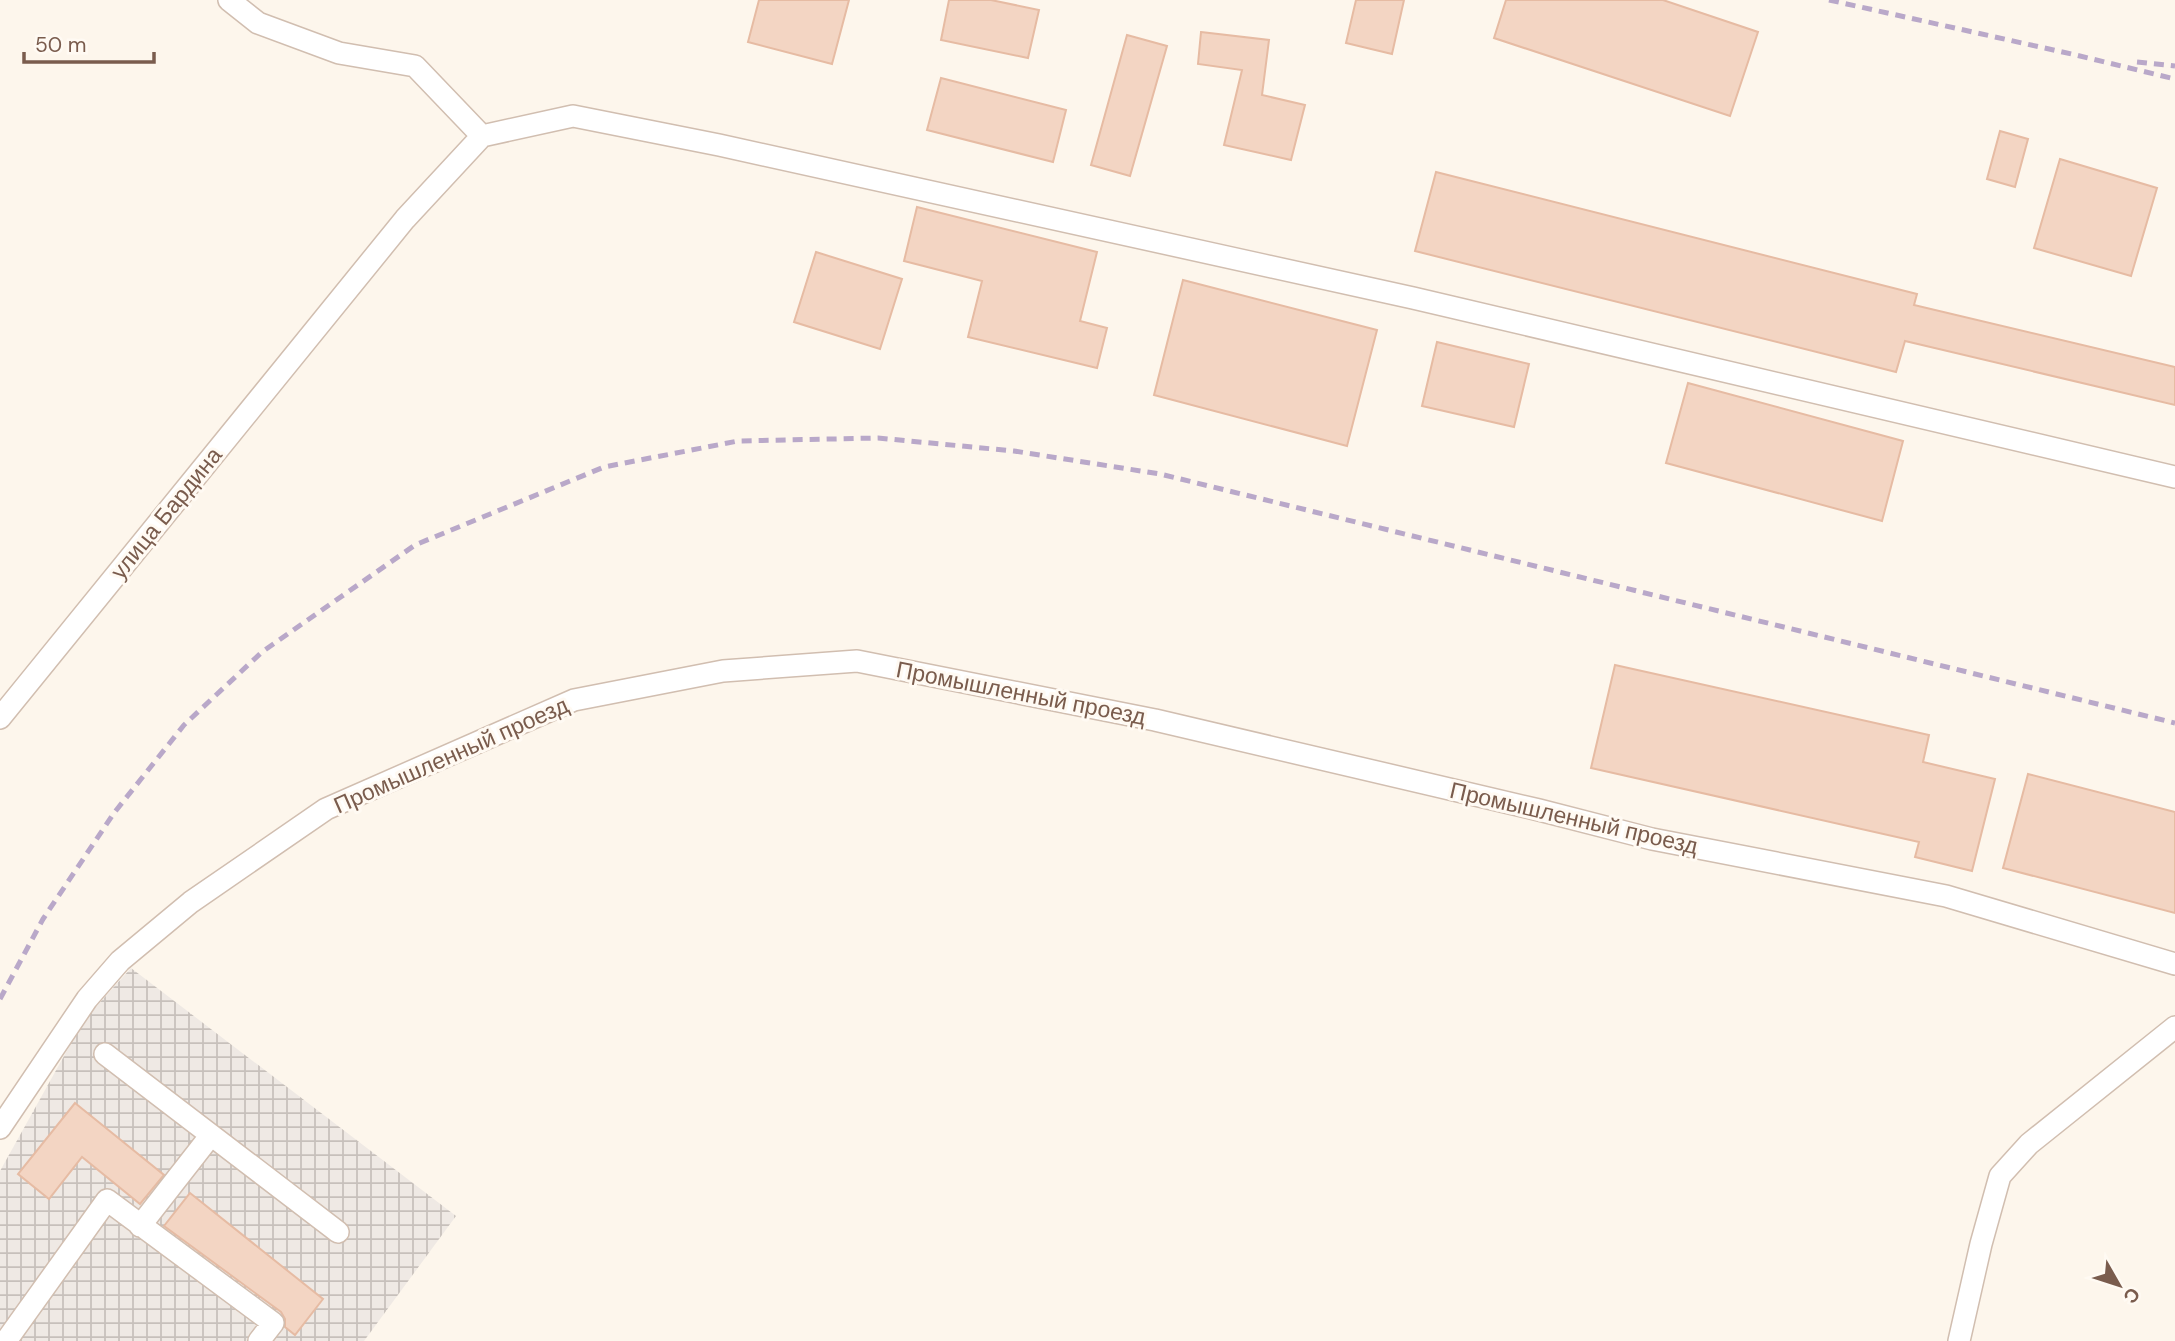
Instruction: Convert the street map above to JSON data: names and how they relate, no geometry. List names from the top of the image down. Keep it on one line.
{"streets":{"street":["улица Бардина","Промышленный проезд"]},"scale_bar":"50 m","north":"bottom right"}
